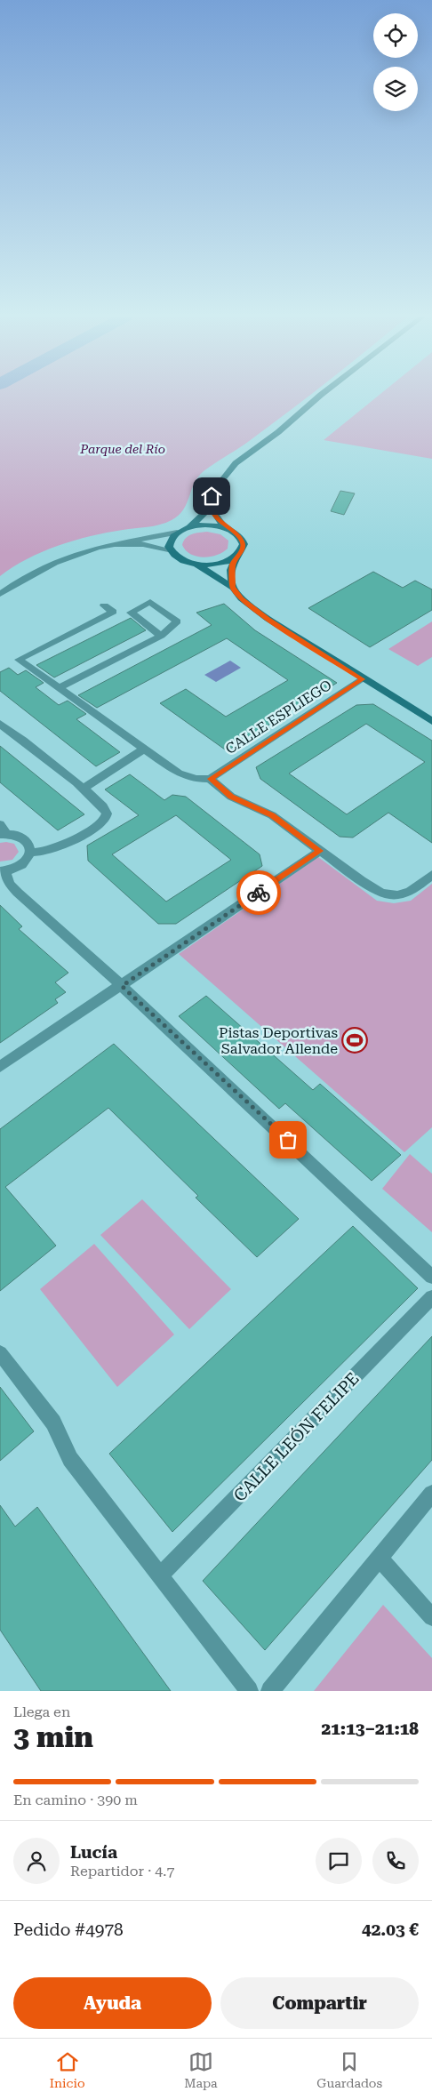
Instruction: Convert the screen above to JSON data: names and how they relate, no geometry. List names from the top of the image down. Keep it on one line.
{"streets":{"street":["CALLE ESPLIEGO","CALLE LEÓN FELIPE"]},"parks":["Parque del Río"],"places":{"sports":["Pistas Deportivas Salvador Allende"]},"page":{"heading":["3 min","Llega en","21:13–21:18"],"panel":["Lucía","Repartidor · 4.7","Pedido #4978","42.03 €"],"bar":"En camino · 390 m","buttons":["Ayuda","Compartir"],"tabs":["Inicio","Mapa","Guardados"]}}
